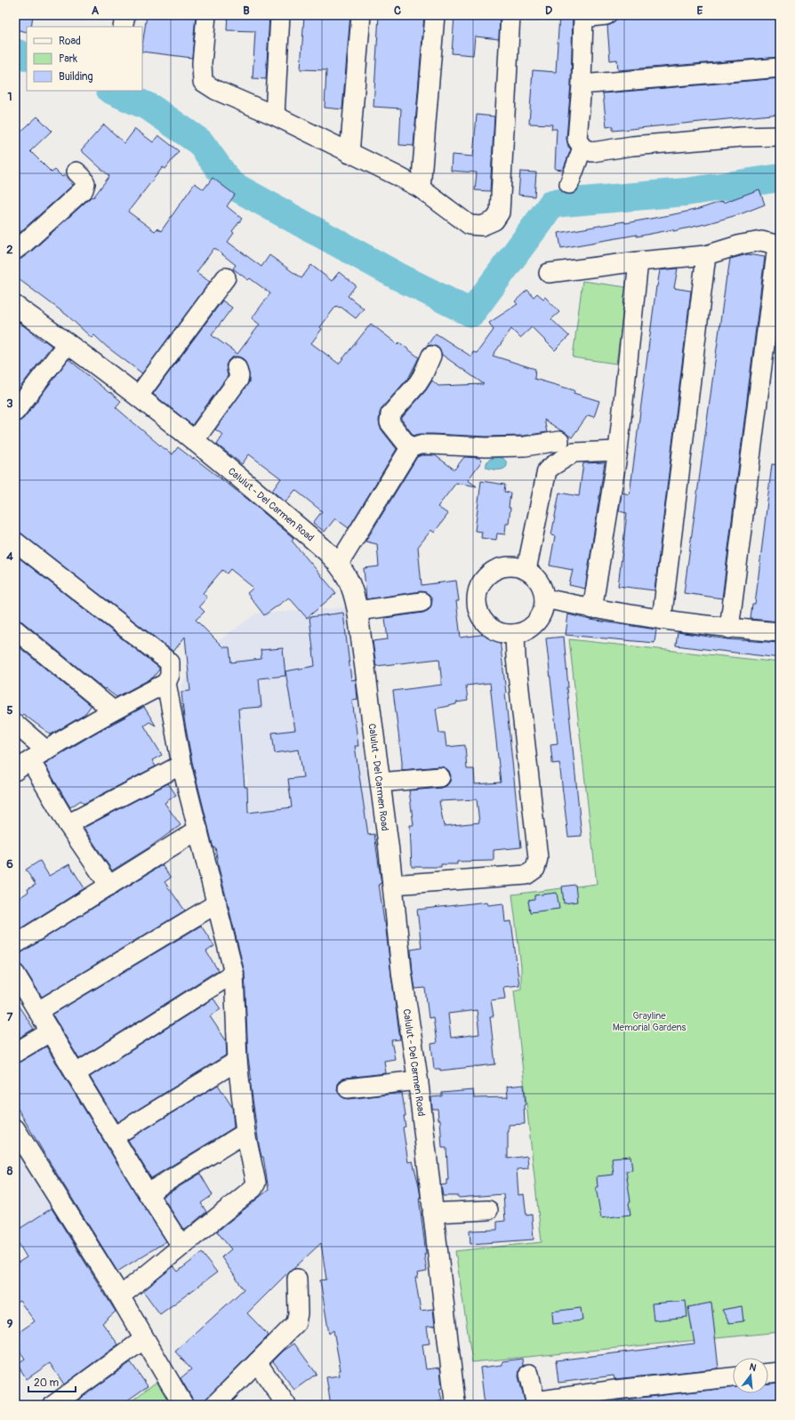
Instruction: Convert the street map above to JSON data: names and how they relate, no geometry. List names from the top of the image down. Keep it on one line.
{"streets":{"main road":["Calulut - Del Carmen Road"]},"parks":["Grayline Memorial Gardens"],"legend":["Road","Park","Building"],"scale_bar":"20 m","north":"top","grid":{"columns":["A","B","C","D","E"],"rows":["1","2","3","4","5","6","7","8","9"]}}
